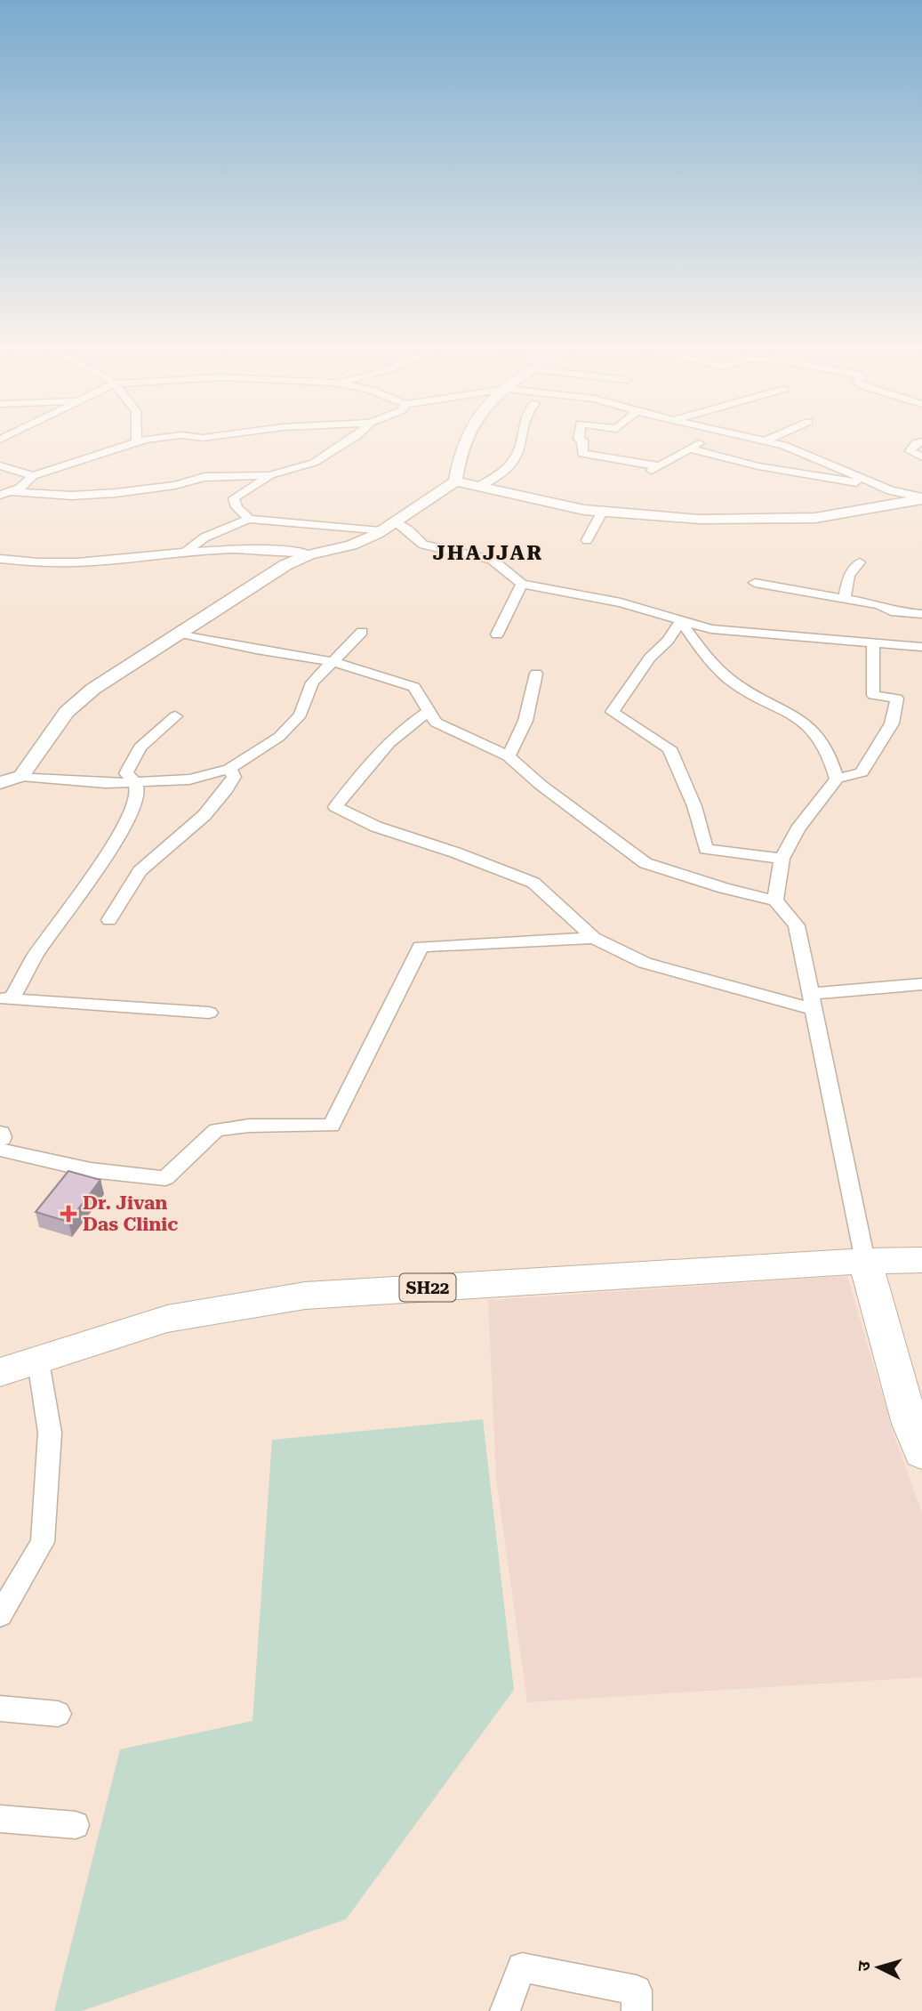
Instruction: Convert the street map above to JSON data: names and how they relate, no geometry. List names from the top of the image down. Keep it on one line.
{"streets":{"main road":["SH22"]},"districts":["JHAJJAR"],"places":{"health":["Dr. Jivan Das Clinic"]},"north":"left"}
